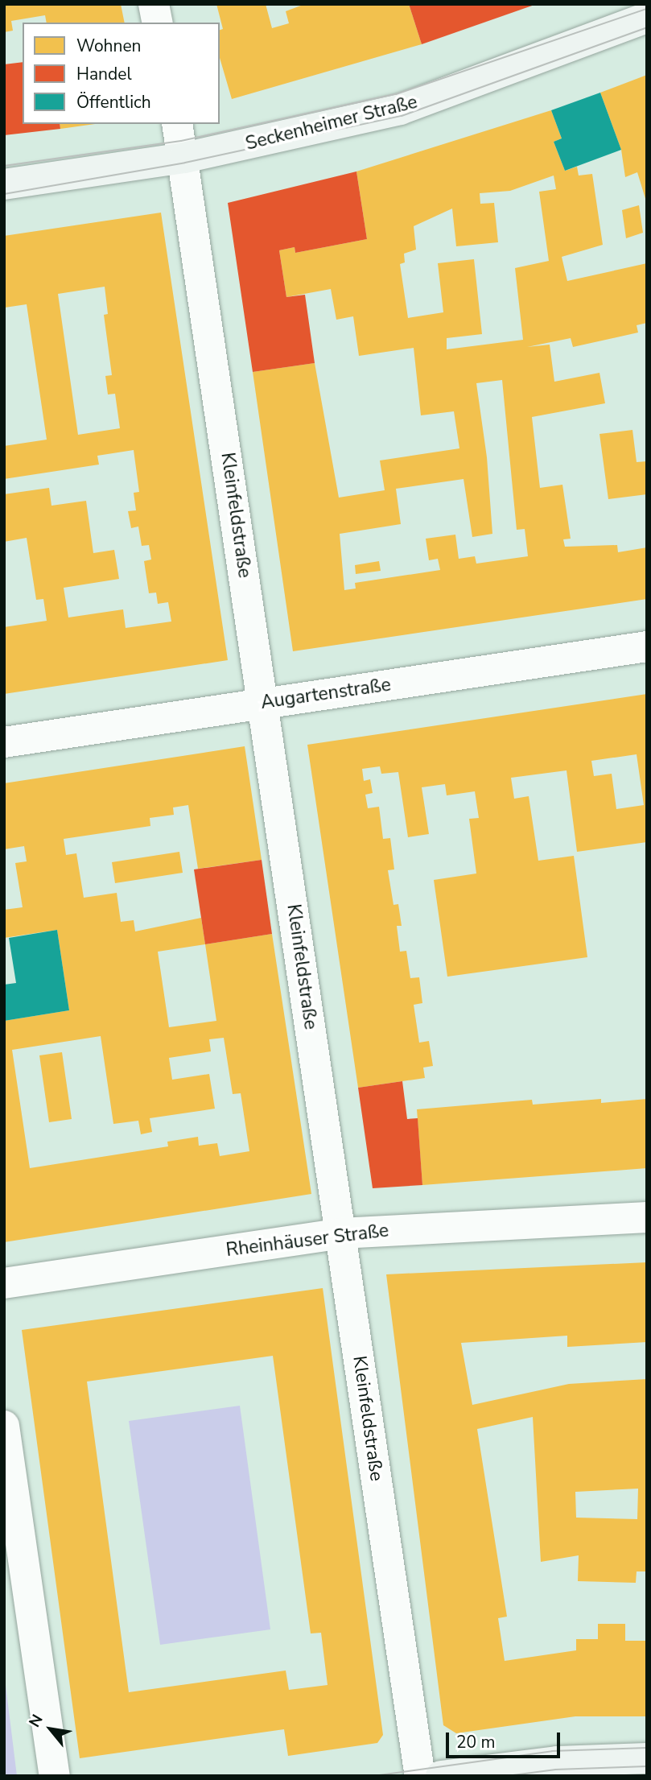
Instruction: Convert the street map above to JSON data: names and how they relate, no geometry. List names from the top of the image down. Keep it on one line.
{"streets":{"street":["Seckenheimer Straße","Kleinfeldstraße","Augartenstraße","Rheinhäuser Straße"]},"crossings":[["Seckenheimer Straße","Kleinfeldstraße"],["Kleinfeldstraße","Augartenstraße"],["Kleinfeldstraße","Rheinhäuser Straße"]],"legend":["Wohnen","Handel","Öffentlich"],"scale_bar":"20 m","north":"top left"}
